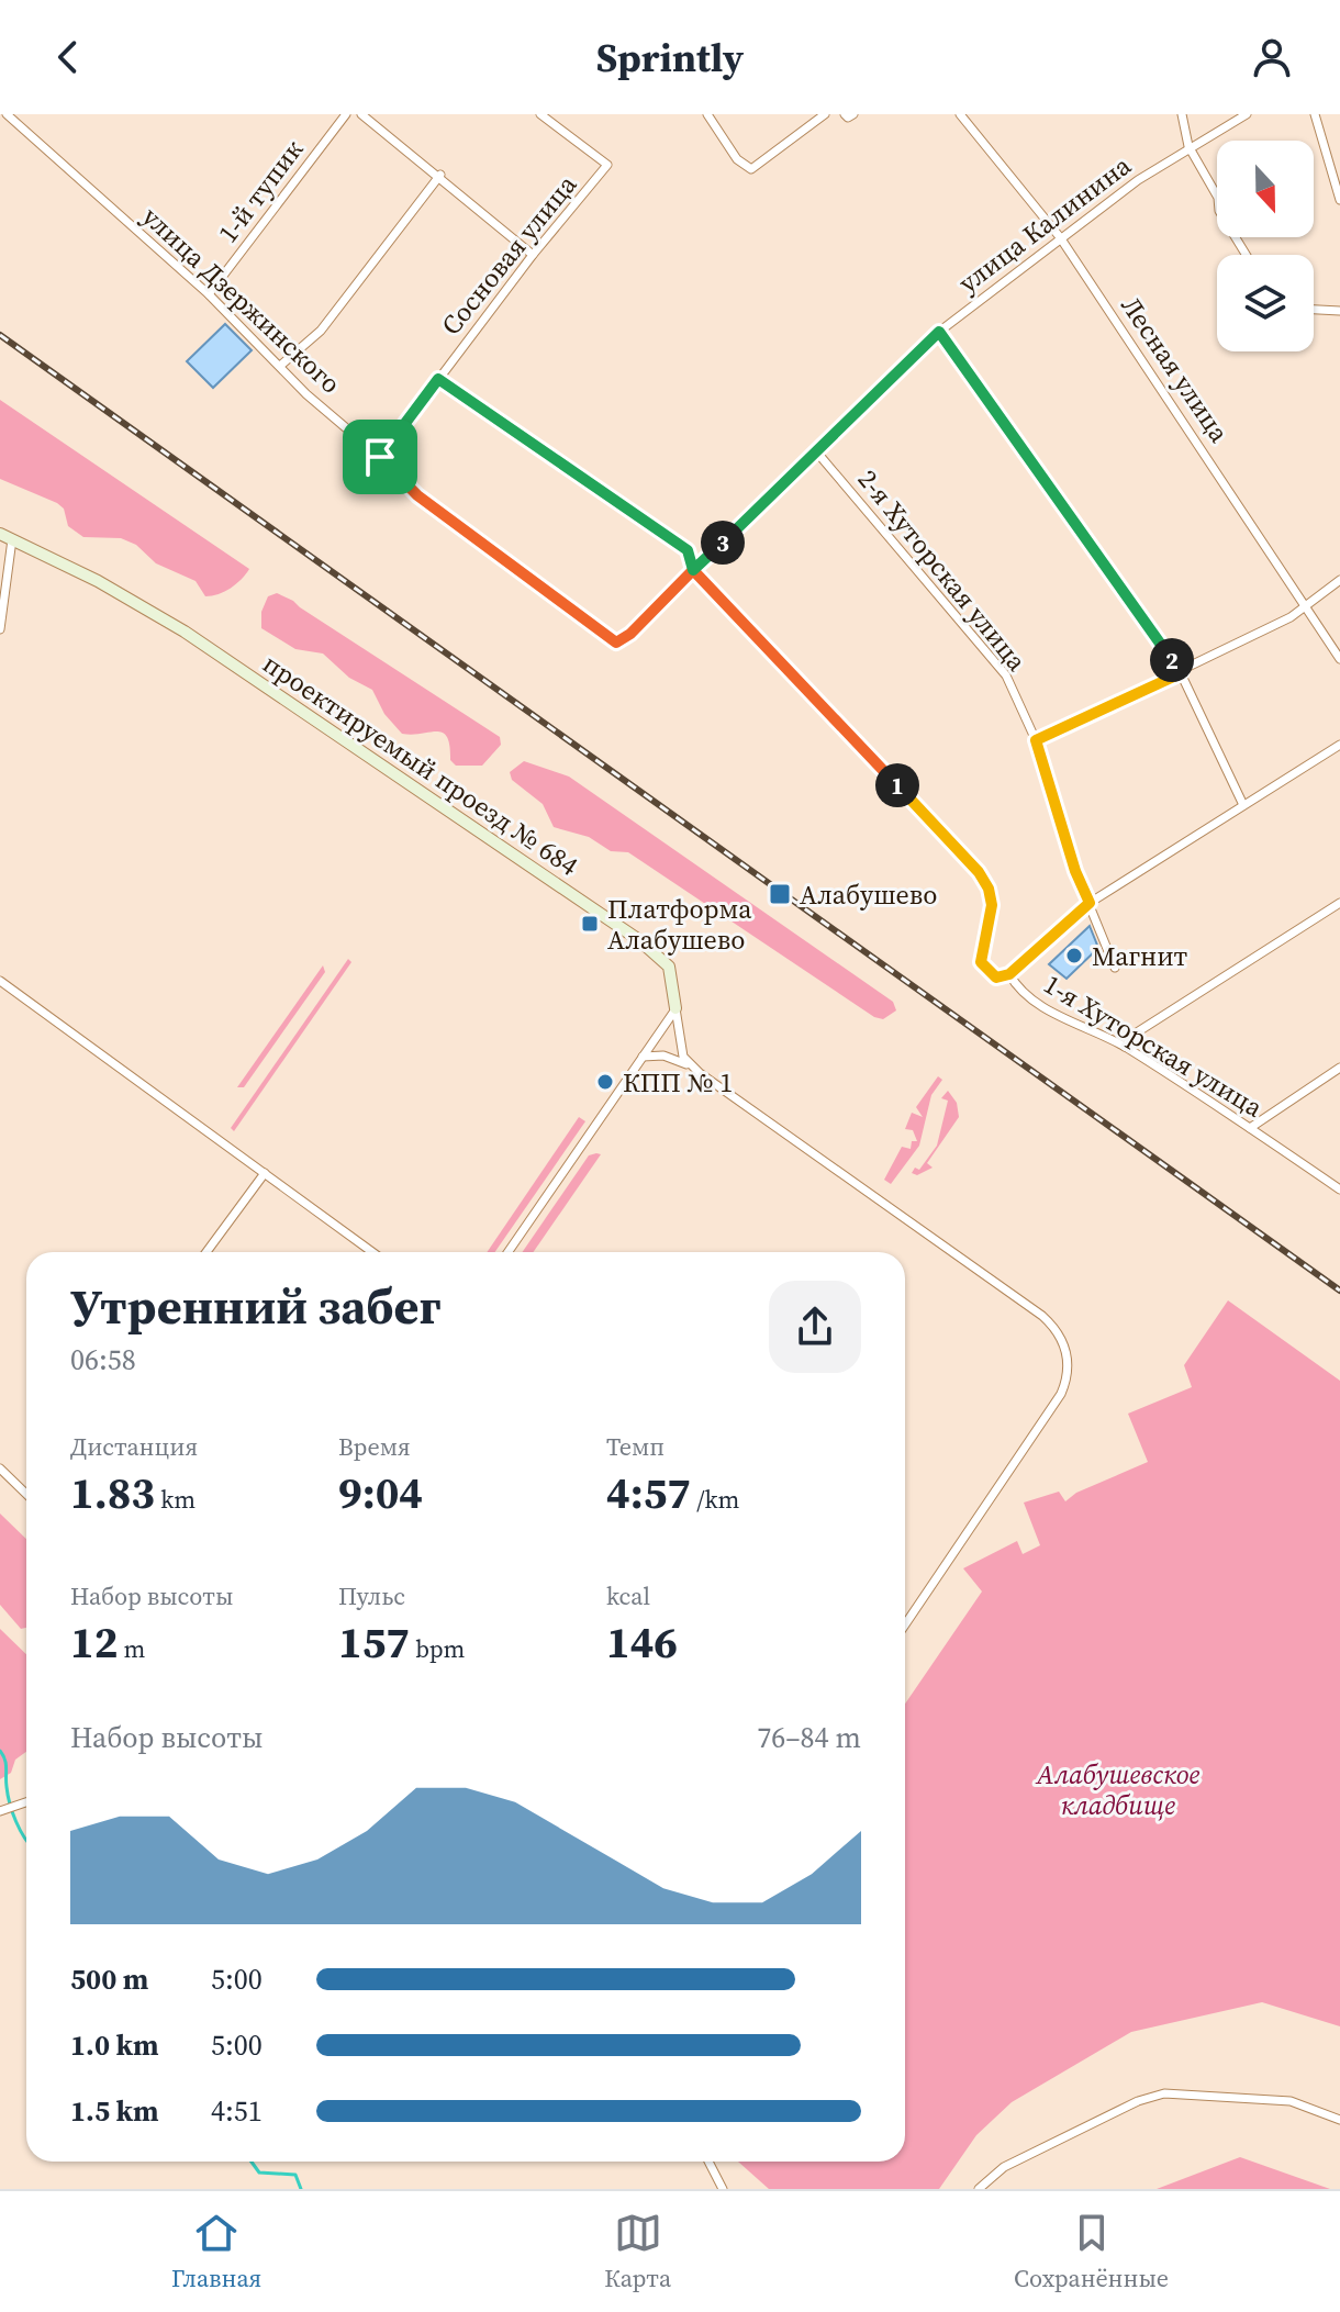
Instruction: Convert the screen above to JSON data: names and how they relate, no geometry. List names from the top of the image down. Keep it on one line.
{"streets":{"street":["1-й тупик","улица Калинина","Сосновая улица","улица Дзержинского","Лесная улица","2-я Хуторская улица","проектируемый проезд № 684","1-я Хуторская улица"]},"crossings":[["1-й тупик","улица Дзержинского"],["улица Калинина","улица Дзержинского"],["улица Калинина","Лесная улица"],["улица Калинина","2-я Хуторская улица"],["улица Калинина","1-я Хуторская улица"],["Сосновая улица","улица Дзержинского"]],"parks":["Алабушевское кладбище"],"places":{"transit":["Алабушево","Платформа Алабушево"],"other":["Магнит","КПП № 1"]},"north":"bottom","page":{"header":"Sprintly","pins":["3","2","1"],"heading":["Утренний забег","06:58"],"stats":[["Дистанция","1.83 km"],["Время","9:04"],["Темп","4:57 /km"],["Набор высоты","12 m"],["Пульс","157 bpm"],["kcal","146"]],"chart":["Набор высоты","76–84 m"],"list":[{"name":"500 m","note":"5:00"},{"name":"1.0 km","note":"5:00"},{"name":"1.5 km","note":"4:51"}],"tabs":["Главная","Карта","Сохранённые"]}}
